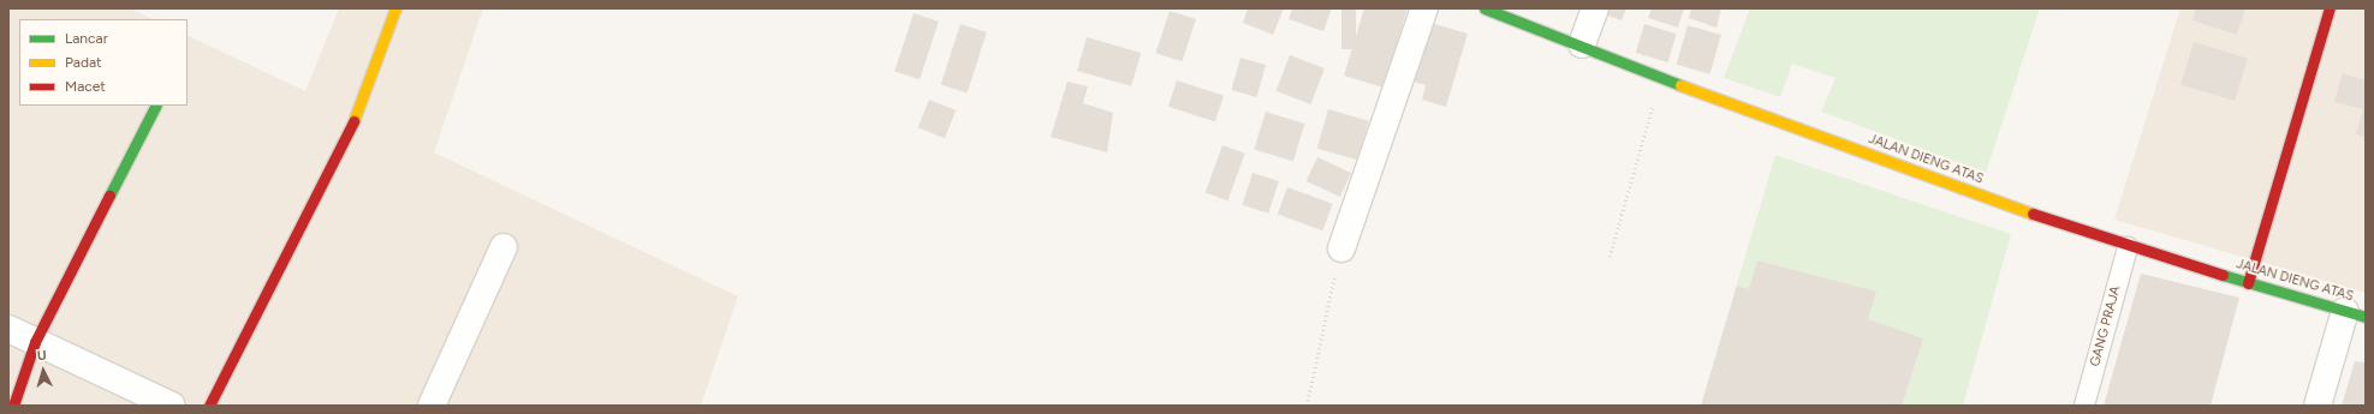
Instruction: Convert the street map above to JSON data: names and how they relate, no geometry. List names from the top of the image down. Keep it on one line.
{"streets":{"street":["JALAN DIENG ATAS"],"lane":["GANG PRAJA"]},"crossings":[["JALAN DIENG ATAS","GANG PRAJA"]],"legend":["Lancar","Padat","Macet"],"north":"top"}
